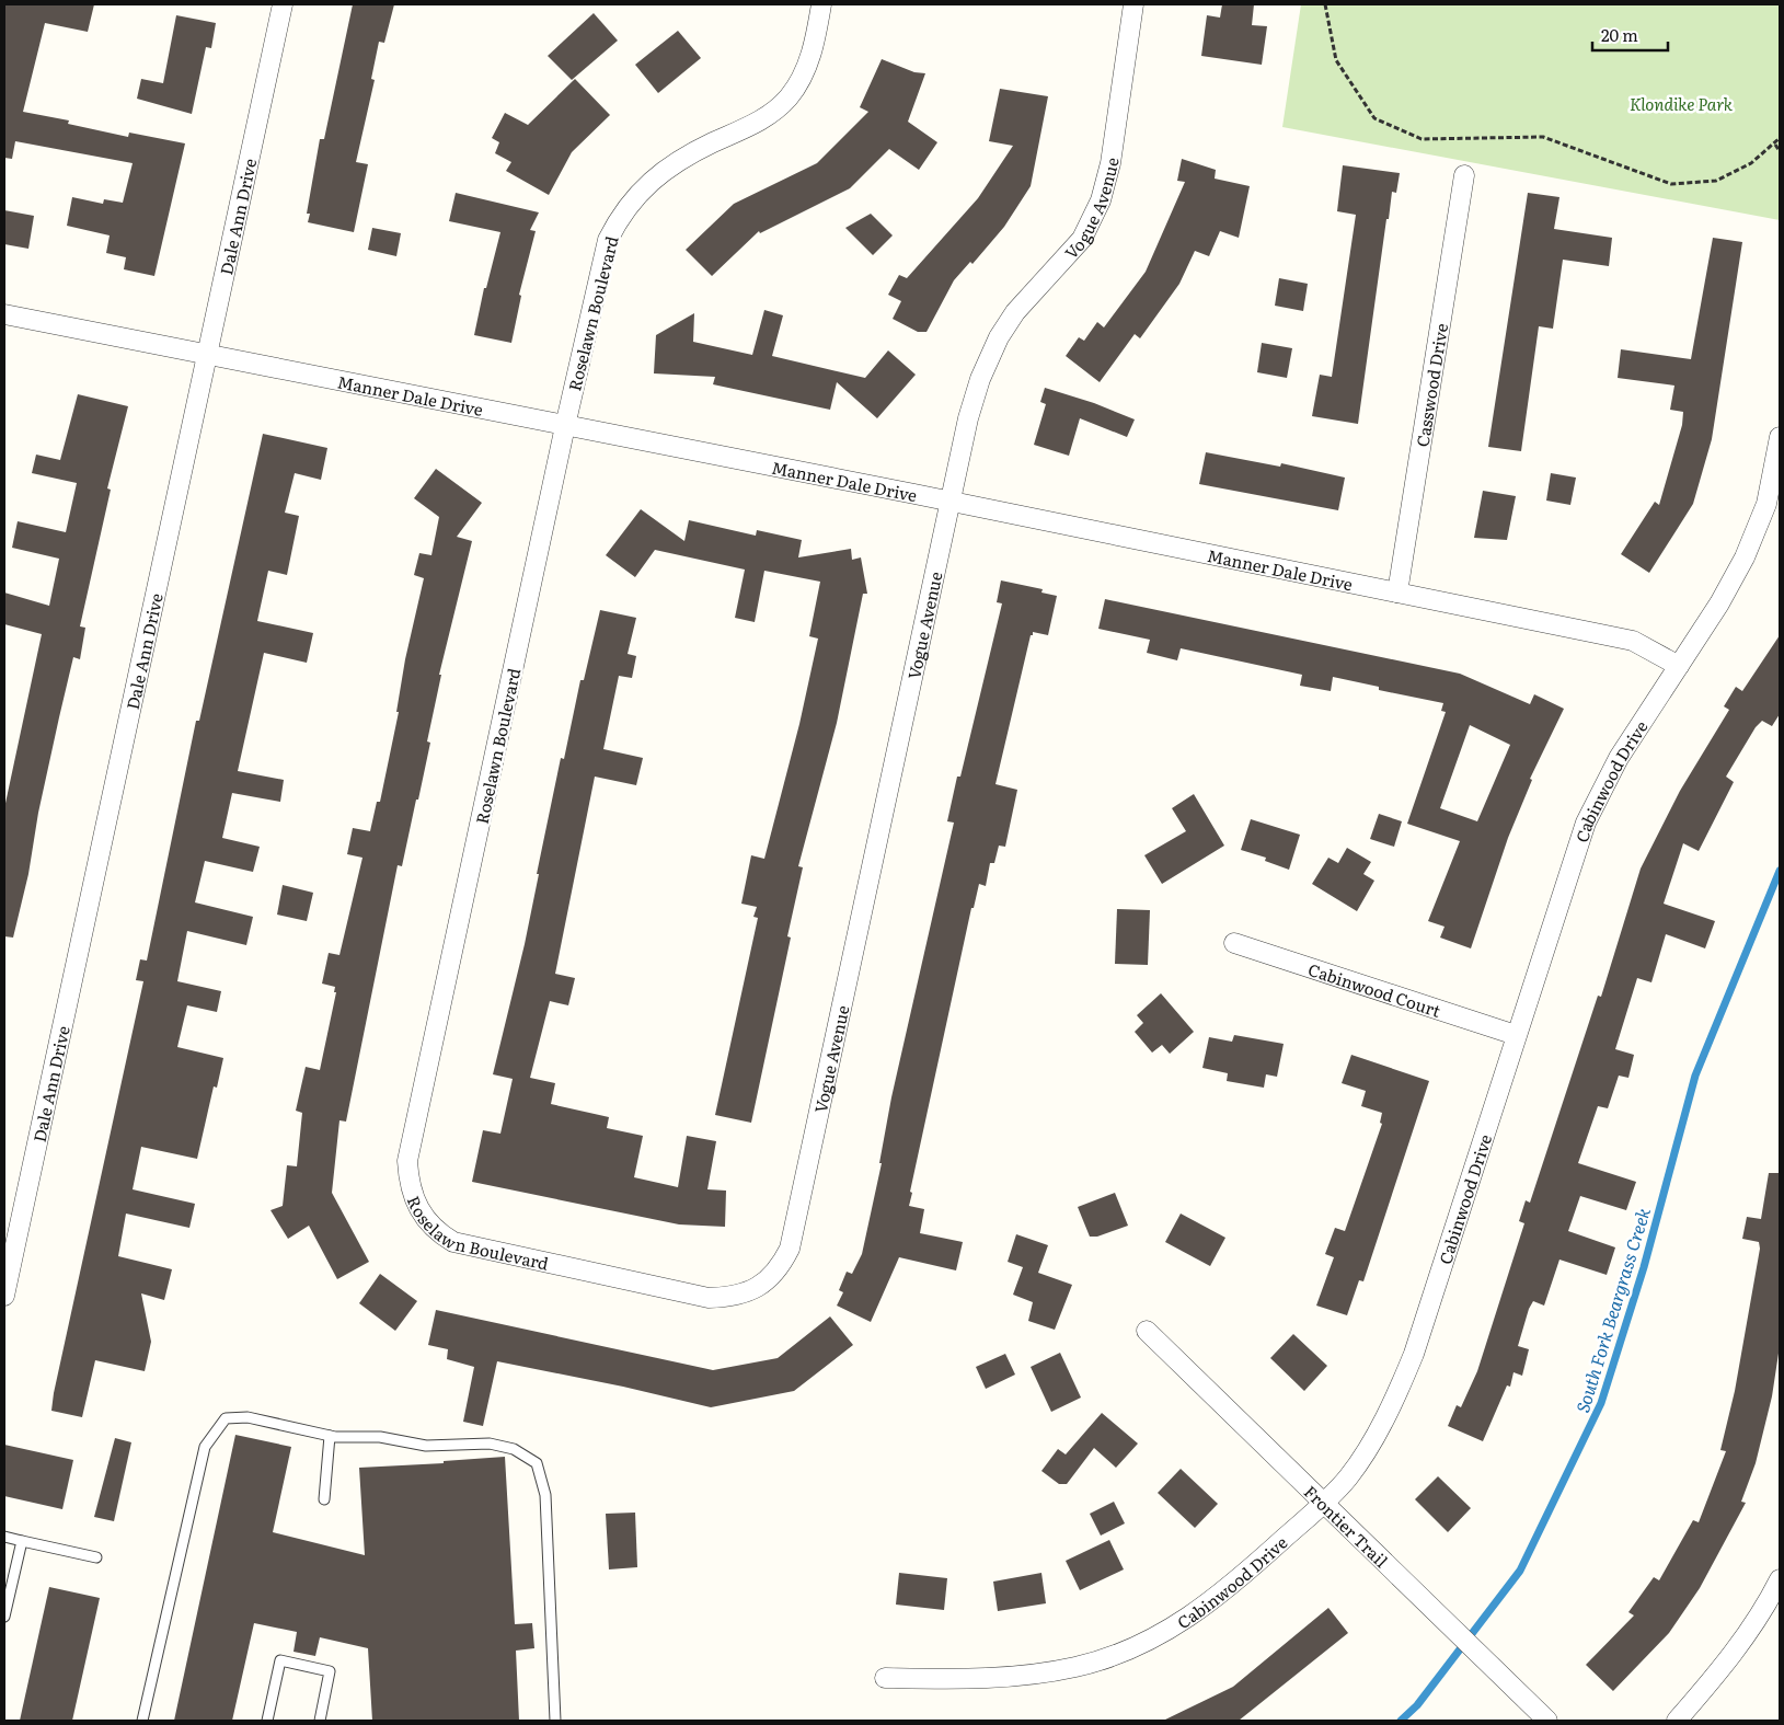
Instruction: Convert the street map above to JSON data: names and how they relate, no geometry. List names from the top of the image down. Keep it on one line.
{"streets":{"street":["Vogue Avenue","Dale Ann Drive","Roselawn Boulevard","Casswood Drive","Manner Dale Drive","Cabinwood Drive","Cabinwood Court","Frontier Trail"]},"crossings":[["Vogue Avenue","Roselawn Boulevard"],["Vogue Avenue","Manner Dale Drive"],["Dale Ann Drive","Manner Dale Drive"],["Roselawn Boulevard","Manner Dale Drive"],["Casswood Drive","Manner Dale Drive"],["Manner Dale Drive","Cabinwood Drive"],["Cabinwood Drive","Cabinwood Court"],["Cabinwood Drive","Frontier Trail"]],"water":["South Fork Beargrass Creek"],"parks":["Klondike Park"],"scale_bar":"20 m"}
